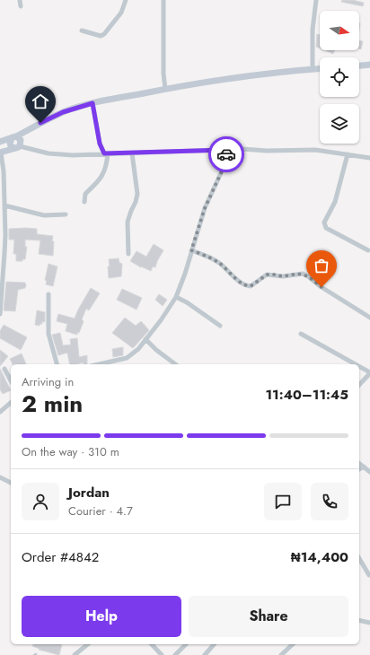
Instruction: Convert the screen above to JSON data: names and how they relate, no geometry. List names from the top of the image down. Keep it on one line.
{"north":"right","page":{"heading":["2 min","Arriving in","11:40–11:45"],"panel":["Jordan","Courier · 4.7","Order #4842","₦14,400"],"bar":"On the way · 310 m","buttons":["Help","Share"]}}
